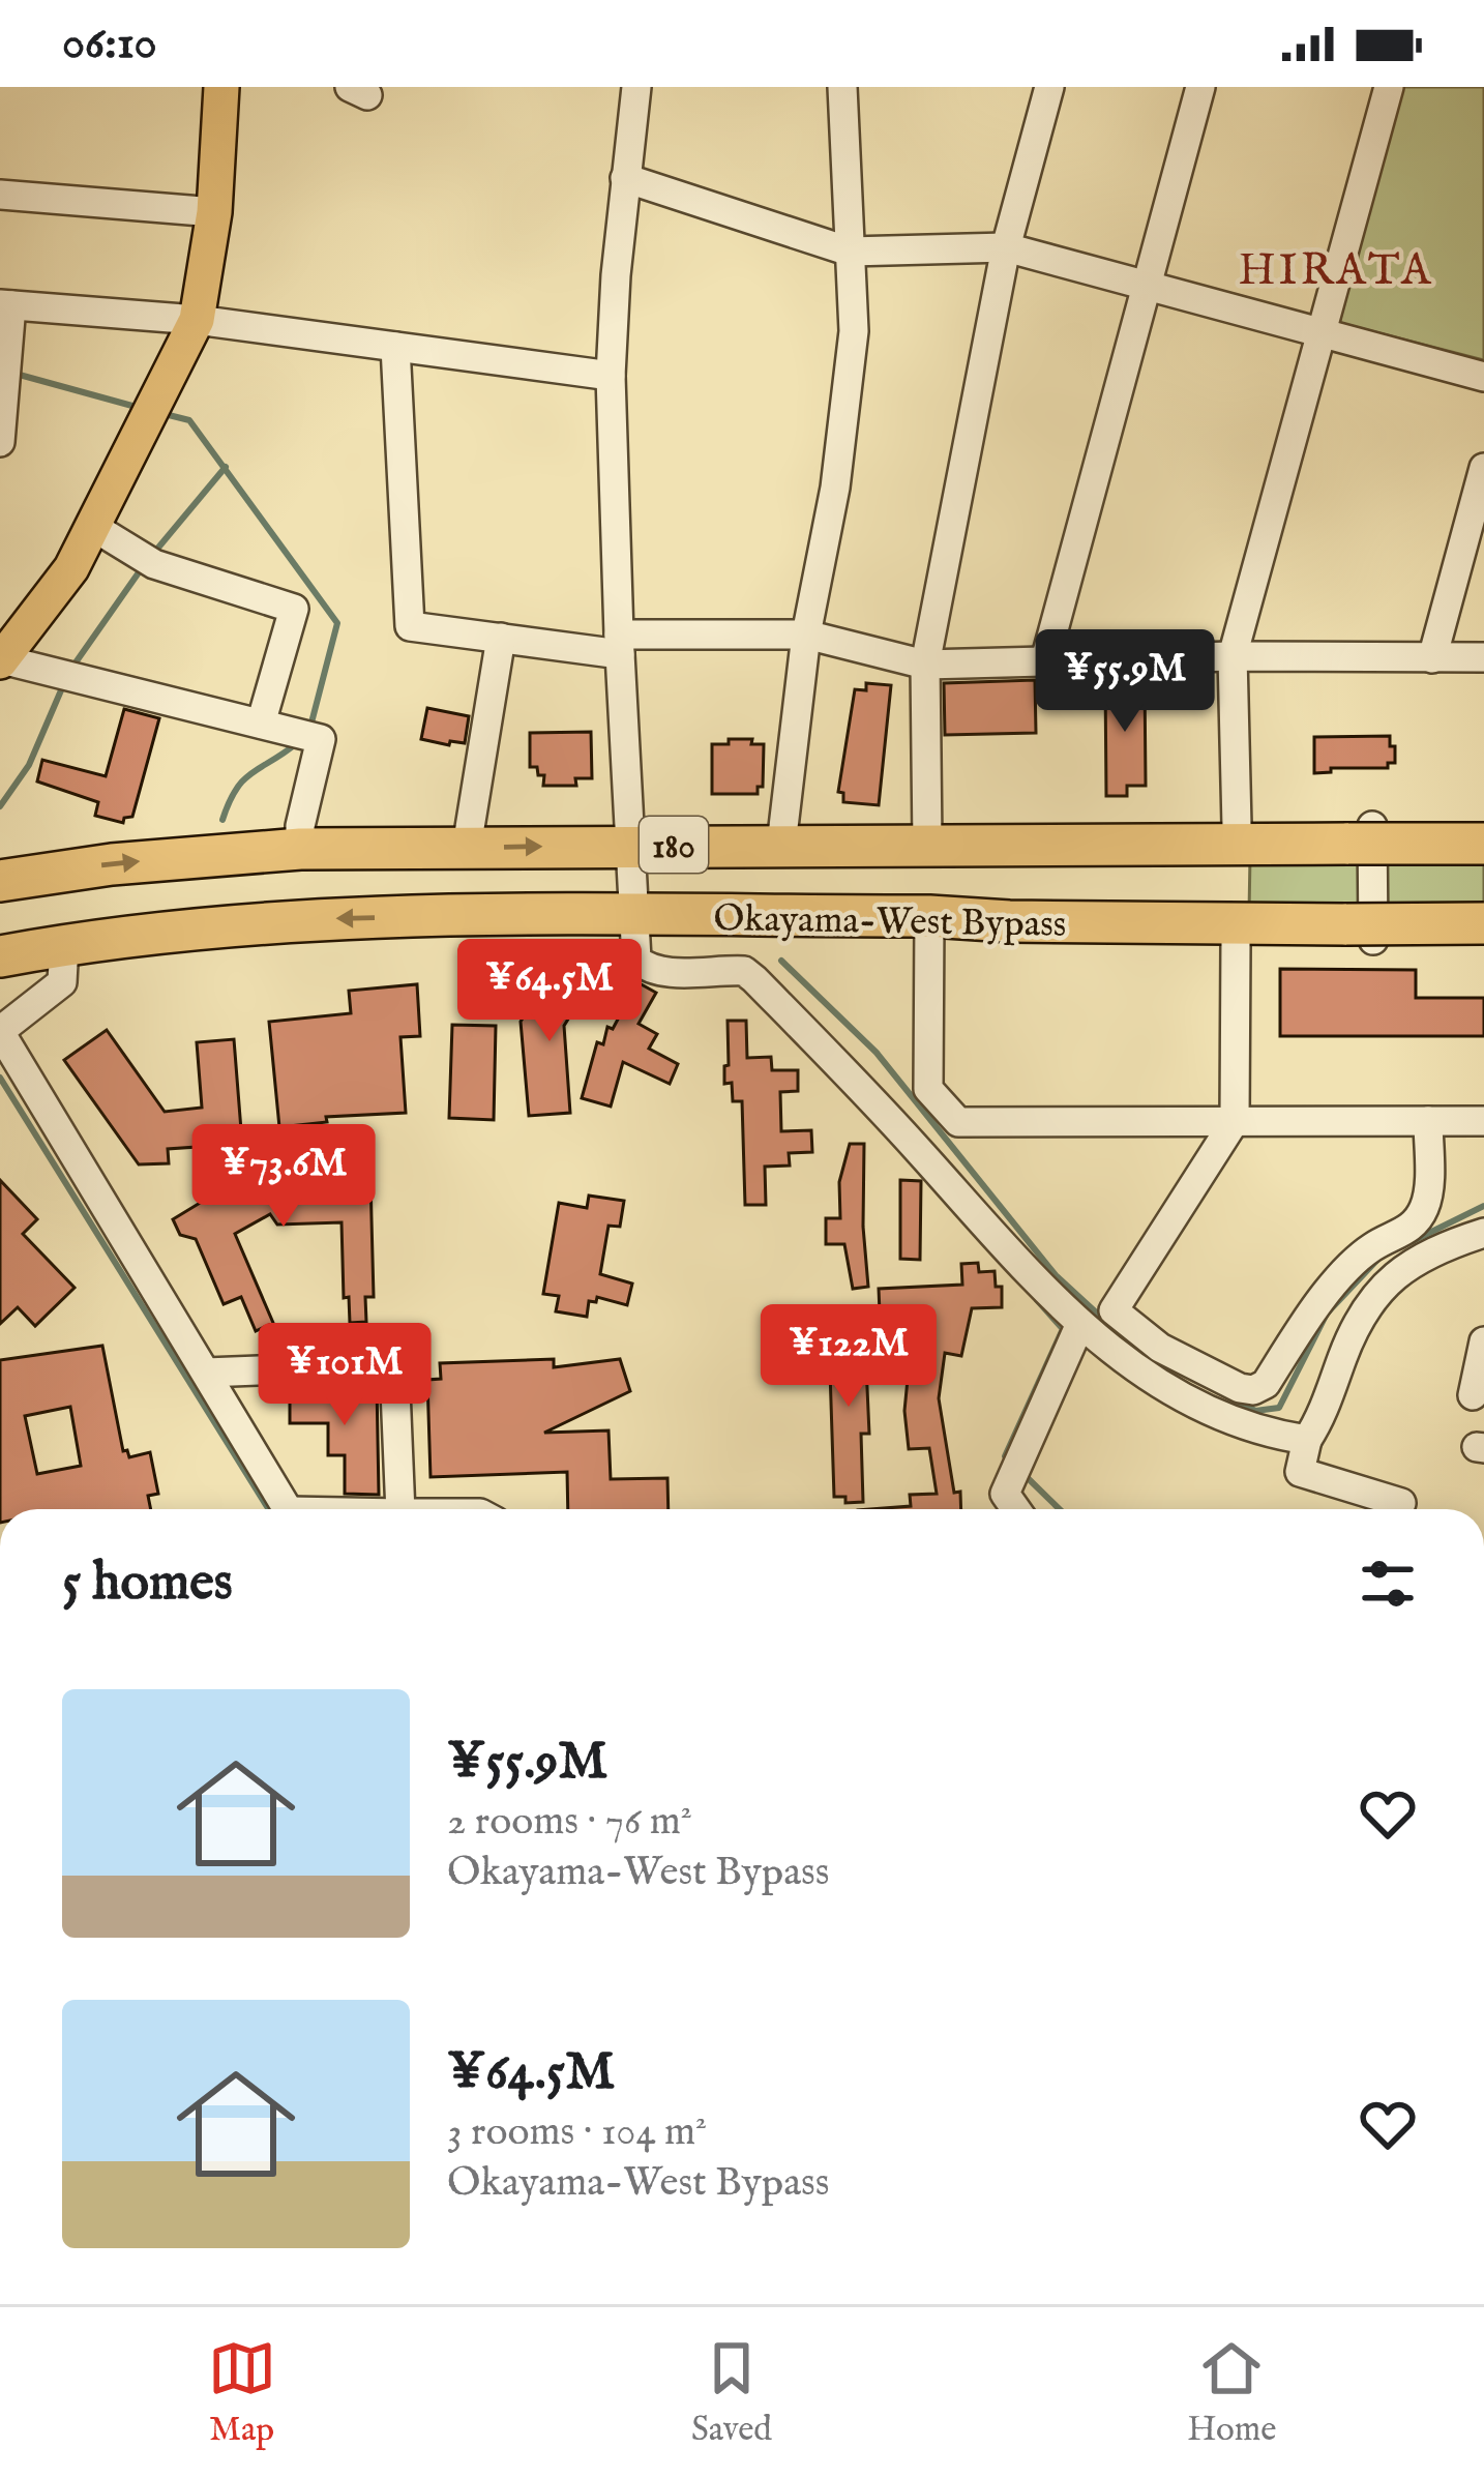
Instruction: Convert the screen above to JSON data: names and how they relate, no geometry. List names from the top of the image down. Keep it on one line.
{"streets":{"highway":["180","Okayama-West Bypass"]},"districts":["HIRATA"],"page":{"status":"06:10","price":["¥55.9M","¥64.5M","¥73.6M","¥122M","¥101M"],"heading":"5 homes","list":[{"name":"¥55.9M","note":"2 rooms · 76 m² · Okayama-West Bypass"},{"name":"¥64.5M","note":"3 rooms · 104 m² · Okayama-West Bypass"}],"tabs":["Map","Saved","Home"]}}
